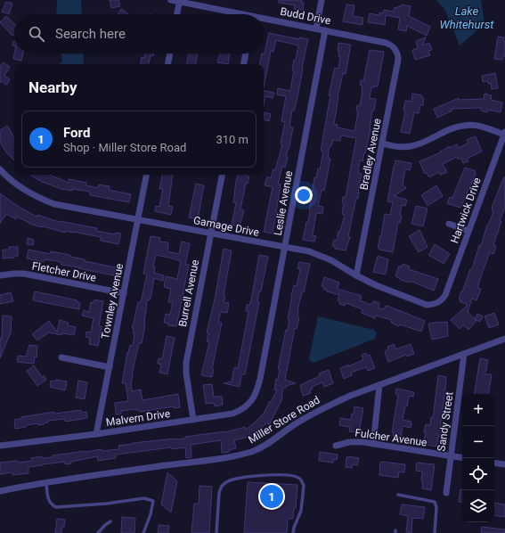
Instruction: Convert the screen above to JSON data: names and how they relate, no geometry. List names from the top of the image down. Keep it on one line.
{"streets":{"street":["Budd Drive","Bradley Avenue","Leslie Avenue","Hartwick Drive","Gamage Drive","Fletcher Drive","Burrell Avenue","Townley Avenue","Malvern Drive","Miller Store Road","Sandy Street","Fulcher Avenue"]},"crossings":[["Budd Drive","Bradley Avenue"],["Budd Drive","Leslie Avenue"],["Bradley Avenue","Gamage Drive"],["Leslie Avenue","Gamage Drive"],["Leslie Avenue","Malvern Drive"],["Hartwick Drive","Gamage Drive"],["Gamage Drive","Burrell Avenue"],["Gamage Drive","Townley Avenue"],["Fletcher Drive","Townley Avenue"],["Burrell Avenue","Malvern Drive"],["Townley Avenue","Malvern Drive"],["Miller Store Road","Sandy Street"],["Sandy Street","Fulcher Avenue"]],"water":["Lake Whitehurst"],"page":{"search":"Search here","heading":"Nearby","list":[{"mark":"1","name":"Ford","note":"Shop · Miller Store Road","value":"310 m"}],"map_buttons":["+","−"],"pins":"1"}}
